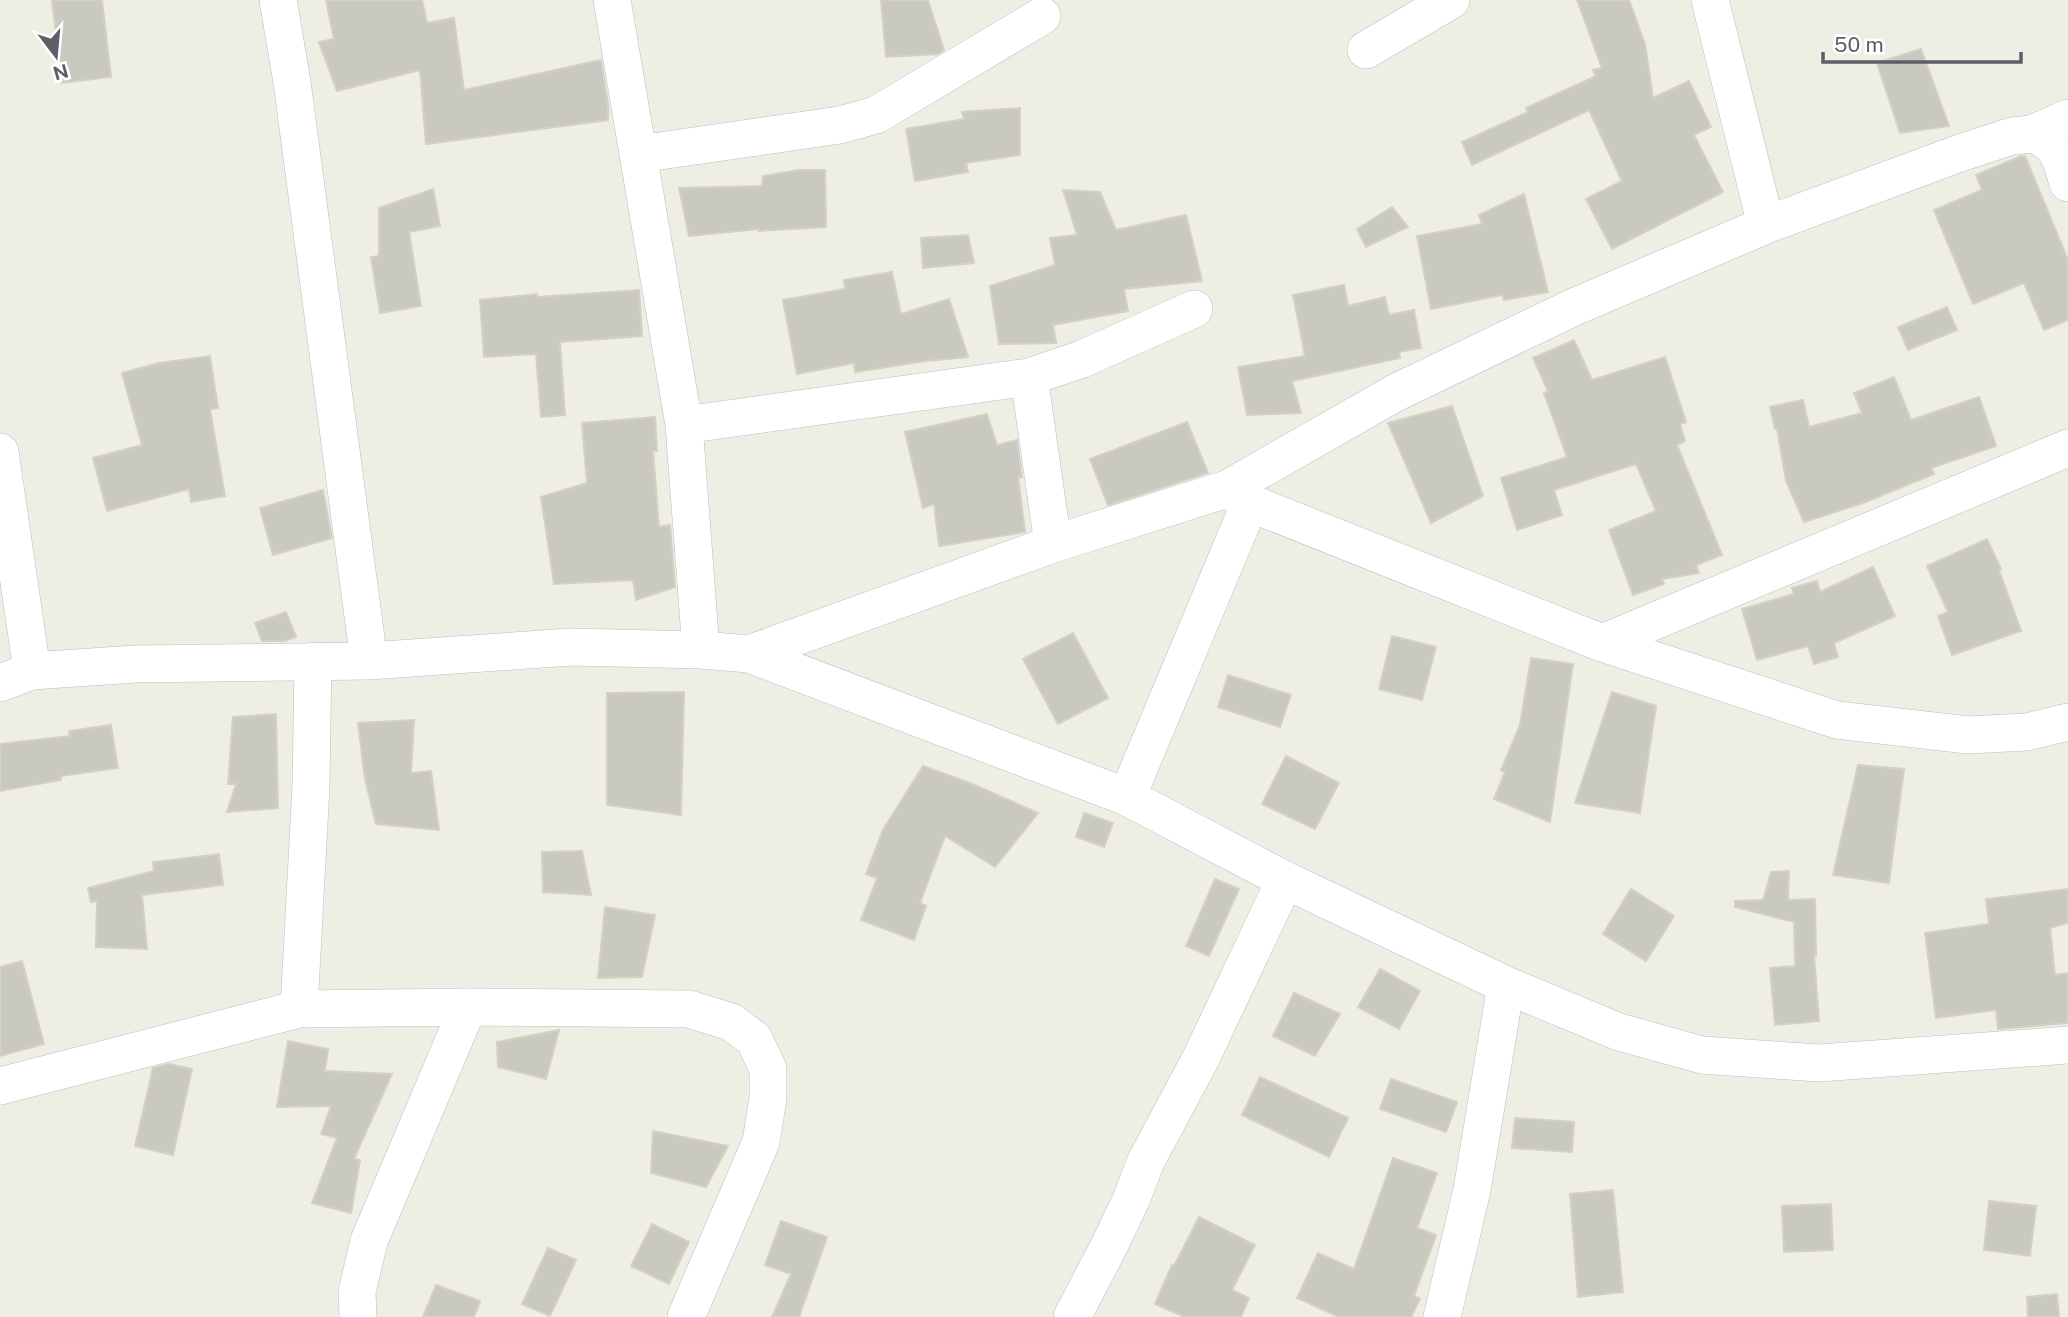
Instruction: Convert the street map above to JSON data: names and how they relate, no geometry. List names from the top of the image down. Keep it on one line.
{"scale_bar":"50 m","north":"bottom"}
